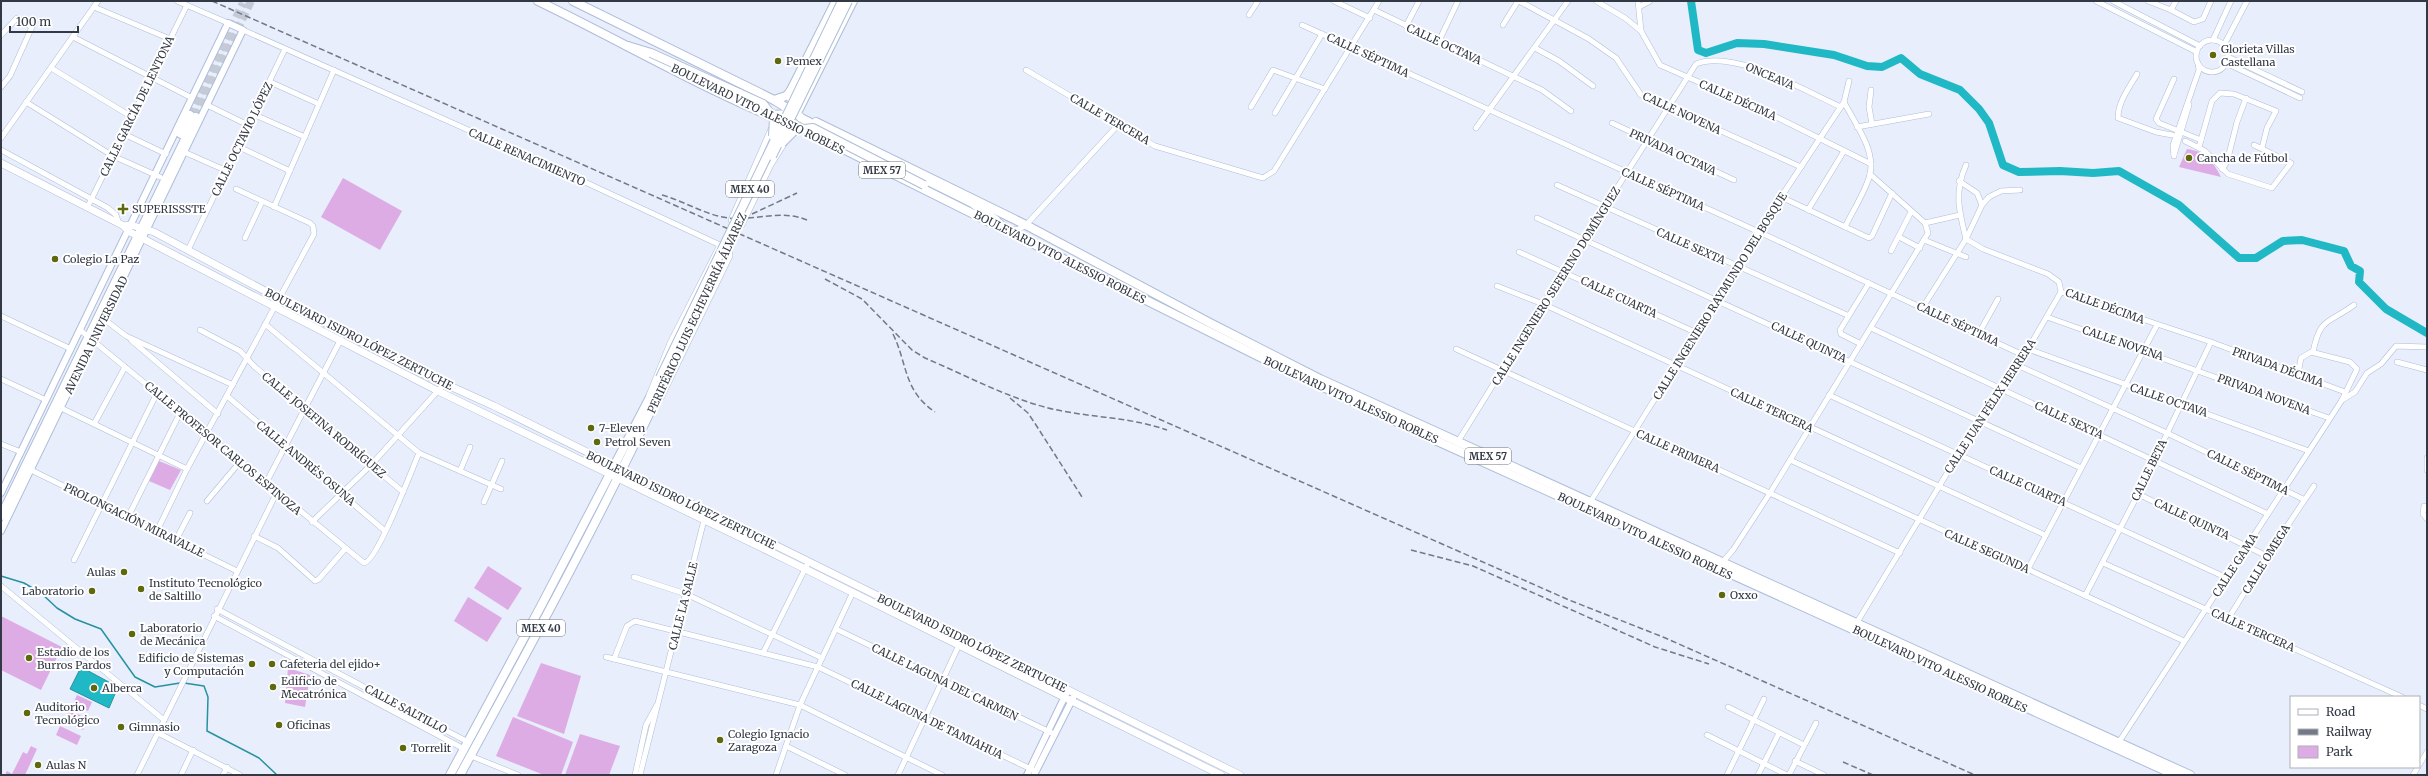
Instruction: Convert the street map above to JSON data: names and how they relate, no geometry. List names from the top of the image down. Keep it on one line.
{"streets":{"main road":["BOULEVARD VITO ALESSIO ROBLES","MEX 57","MEX 40","PERIFÉRICO LUIS ECHEVERRÍA ÁLVAREZ","AVENIDA UNIVERSIDAD","BOULEVARD ISIDRO LÓPEZ ZERTUCHE"],"street":["CALLE OCTAVA","CALLE SÉPTIMA","ONCEAVA","CALLE DÉCIMA","CALLE GARCÍA DE LENTONA","CALLE NOVENA","CALLE TERCERA","CALLE OCTAVIO LÓPEZ","PRIVADA OCTAVA","CALLE RENACIMIENTO","CALLE SEXTA","CALLE INGENIERO SEFERINO DOMÍNGUEZ","CALLE INGENIERO RAYMUNDO DEL BOSQUE","CALLE CUARTA","CALLE QUINTA","PRIVADA DÉCIMA","PRIVADA NOVENA","CALLE JUAN FÉLIX HERRERA","CALLE JOSEFINA RODRÍGUEZ","CALLE PROFESOR CARLOS ESPINOZA","CALLE PRIMERA","CALLE ANDRÉS OSUNA","CALLE BETA","PROLONGACIÓN MIRAVALLE","CALLE SEGUNDA","CALLE OMEGA","CALLE GAMA","CALLE LA SALLE","CALLE LAGUNA DEL CARMEN","CALLE SALTILLO","CALLE LAGUNA DE TAMIAHUA"]},"crossings":[["CALLE OCTAVA","CALLE JUAN FÉLIX HERRERA"],["CALLE OCTAVA","CALLE BETA"],["CALLE OCTAVA","CALLE GAMA"],["CALLE SÉPTIMA","CALLE INGENIERO SEFERINO DOMÍNGUEZ"],["CALLE SÉPTIMA","CALLE INGENIERO RAYMUNDO DEL BOSQUE"],["CALLE SÉPTIMA","CALLE JUAN FÉLIX HERRERA"],["CALLE SÉPTIMA","CALLE BETA"],["CALLE SÉPTIMA","CALLE OMEGA"],["CALLE SÉPTIMA","CALLE GAMA"],["ONCEAVA","CALLE INGENIERO SEFERINO DOMÍNGUEZ"],["ONCEAVA","CALLE INGENIERO RAYMUNDO DEL BOSQUE"],["CALLE DÉCIMA","CALLE INGENIERO SEFERINO DOMÍNGUEZ"],["CALLE DÉCIMA","CALLE INGENIERO RAYMUNDO DEL BOSQUE"],["CALLE DÉCIMA","PRIVADA DÉCIMA"],["CALLE DÉCIMA","CALLE JUAN FÉLIX HERRERA"],["CALLE DÉCIMA","CALLE BETA"],["CALLE GARCÍA DE LENTONA","BOULEVARD ISIDRO LÓPEZ ZERTUCHE"],["BOULEVARD VITO ALESSIO ROBLES","CALLE INGENIERO SEFERINO DOMÍNGUEZ"],["BOULEVARD VITO ALESSIO ROBLES","CALLE INGENIERO RAYMUNDO DEL BOSQUE"],["BOULEVARD VITO ALESSIO ROBLES","PERIFÉRICO LUIS ECHEVERRÍA ÁLVAREZ"],["BOULEVARD VITO ALESSIO ROBLES","CALLE JUAN FÉLIX HERRERA"],["BOULEVARD VITO ALESSIO ROBLES","CALLE GAMA"],["CALLE NOVENA","CALLE INGENIERO SEFERINO DOMÍNGUEZ"],["CALLE NOVENA","CALLE INGENIERO RAYMUNDO DEL BOSQUE"],["CALLE NOVENA","PRIVADA NOVENA"],["CALLE NOVENA","CALLE JUAN FÉLIX HERRERA"],["CALLE NOVENA","CALLE BETA"],["CALLE TERCERA","CALLE INGENIERO SEFERINO DOMÍNGUEZ"],["CALLE TERCERA","CALLE INGENIERO RAYMUNDO DEL BOSQUE"],["CALLE TERCERA","CALLE JUAN FÉLIX HERRERA"],["CALLE TERCERA","CALLE BETA"],["CALLE TERCERA","CALLE OMEGA"],["CALLE TERCERA","CALLE GAMA"],["CALLE OCTAVIO LÓPEZ","CALLE RENACIMIENTO"],["CALLE OCTAVIO LÓPEZ","BOULEVARD ISIDRO LÓPEZ ZERTUCHE"],["PRIVADA OCTAVA","CALLE INGENIERO SEFERINO DOMÍNGUEZ"],["CALLE RENACIMIENTO","PERIFÉRICO LUIS ECHEVERRÍA ÁLVAREZ"],["CALLE RENACIMIENTO","AVENIDA UNIVERSIDAD"],["CALLE SEXTA","CALLE INGENIERO SEFERINO DOMÍNGUEZ"],["CALLE SEXTA","CALLE INGENIERO RAYMUNDO DEL BOSQUE"],["CALLE SEXTA","CALLE JUAN FÉLIX HERRERA"],["CALLE SEXTA","CALLE BETA"],["CALLE SEXTA","CALLE GAMA"],["CALLE INGENIERO SEFERINO DOMÍNGUEZ","CALLE CUARTA"],["CALLE INGENIERO SEFERINO DOMÍNGUEZ","CALLE QUINTA"],["CALLE INGENIERO SEFERINO DOMÍNGUEZ","CALLE PRIMERA"],["CALLE INGENIERO RAYMUNDO DEL BOSQUE","CALLE CUARTA"],["CALLE INGENIERO RAYMUNDO DEL BOSQUE","CALLE QUINTA"],["CALLE INGENIERO RAYMUNDO DEL BOSQUE","CALLE PRIMERA"],["CALLE CUARTA","CALLE JUAN FÉLIX HERRERA"],["CALLE CUARTA","CALLE BETA"],["CALLE CUARTA","CALLE GAMA"],["PERIFÉRICO LUIS ECHEVERRÍA ÁLVAREZ","BOULEVARD ISIDRO LÓPEZ ZERTUCHE"],["PERIFÉRICO LUIS ECHEVERRÍA ÁLVAREZ","CALLE SALTILLO"],["AVENIDA UNIVERSIDAD","BOULEVARD ISIDRO LÓPEZ ZERTUCHE"],["AVENIDA UNIVERSIDAD","CALLE PROFESOR CARLOS ESPINOZA"],["AVENIDA UNIVERSIDAD","PROLONGACIÓN MIRAVALLE"],["BOULEVARD ISIDRO LÓPEZ ZERTUCHE","CALLE LA SALLE"],["CALLE QUINTA","CALLE JUAN FÉLIX HERRERA"],["CALLE QUINTA","CALLE BETA"],["CALLE QUINTA","CALLE OMEGA"],["CALLE QUINTA","CALLE GAMA"],["PRIVADA DÉCIMA","CALLE BETA"],["PRIVADA DÉCIMA","CALLE GAMA"],["PRIVADA NOVENA","CALLE BETA"],["PRIVADA NOVENA","CALLE GAMA"],["CALLE JUAN FÉLIX HERRERA","CALLE PRIMERA"],["CALLE JUAN FÉLIX HERRERA","CALLE SEGUNDA"],["CALLE PROFESOR CARLOS ESPINOZA","CALLE ANDRÉS OSUNA"],["CALLE BETA","CALLE SEGUNDA"],["CALLE SEGUNDA","CALLE GAMA"],["CALLE LA SALLE","CALLE LAGUNA DE TAMIAHUA"]],"places":{"other":["Glorieta Villas Castellana","Pemex","Cancha de Fútbol","Colegio La Paz","7-Eleven","Petrol Seven","Aulas","Instituto Tecnológico de Saltillo","Laboratorio","Oxxo","Laboratorio de Mecánica","Estadio de los Burros Pardos","Edificio de Sistemas y Computación","Cafeteria del ejido+","Edificio de Mecatrónica","Alberca","Auditorio Tecnológico","Oficinas","Gimnasio","Colegio Ignacio Zaragoza","Torrelit","Aulas N"],"health":["SUPERISSSTE"]},"legend":["Road","Railway","Park"],"scale_bar":"100 m"}
